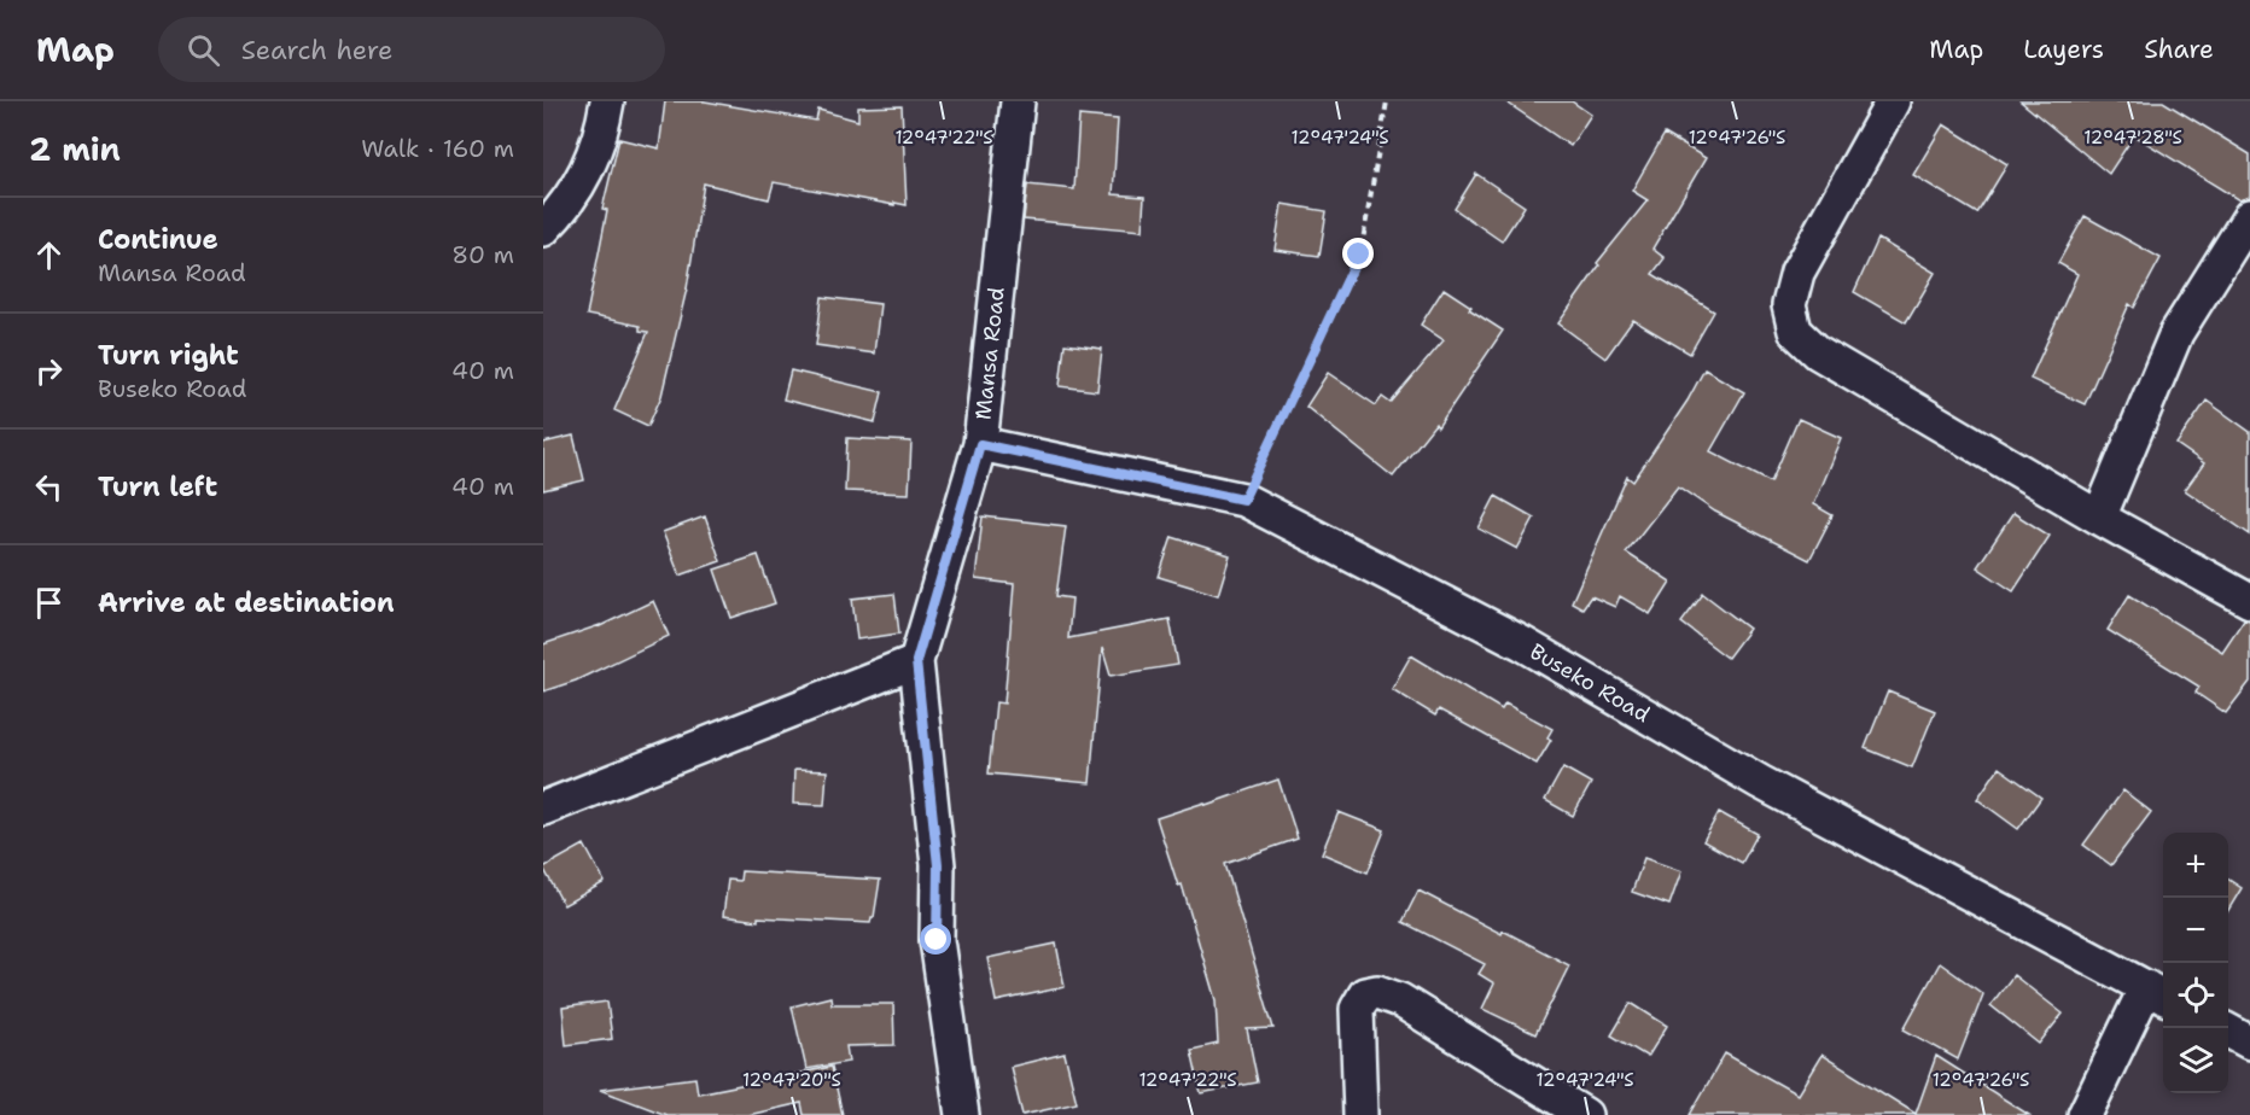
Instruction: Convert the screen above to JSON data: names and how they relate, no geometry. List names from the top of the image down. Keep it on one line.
{"streets":{"street":["Mansa Road","Buseko Road"]},"crossings":[["Mansa Road","Buseko Road"]],"page":{"header":"Map","search":"Search here","nav":["Map","Layers","Share"],"heading":["2 min","Walk · 160 m"],"list":[["Continue","Mansa Road","80 m"],["Turn right","Buseko Road","40 m"],["Turn left","40 m"],"Arrive at destination"],"map_buttons":["+","−"]},"coordinates":["12°47'22\"S","12°47'24\"S","12°47'26\"S","12°47'28\"S","12°47'20\"S"]}
